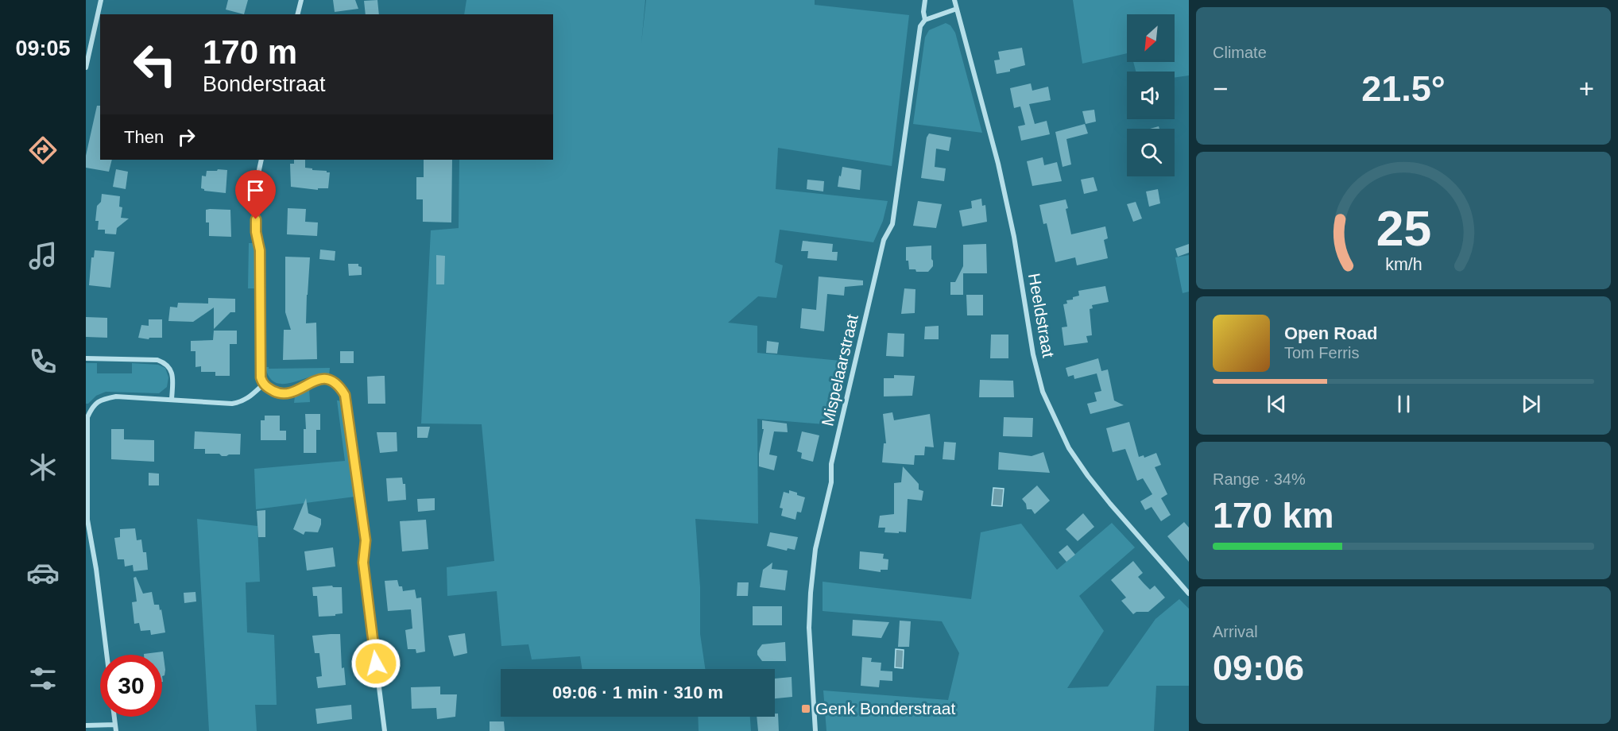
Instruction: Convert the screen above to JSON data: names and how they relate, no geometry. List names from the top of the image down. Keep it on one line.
{"streets":{"street":["Heeldstraat","Mispelaarstraat"]},"places":{"transit":["Genk Bonderstraat"]},"north":"bottom left","page":{"tabs":"09:05","tile":["Climate",["Range · 34%","170 km"],["Arrival","09:06"]],"turn":["170 m","Bonderstraat"],"heat":["−","21.5°","+"],"then":"Then","song":["Open Road","Tom Ferris"],"limit":"30","trip":"09:06 · 1 min · 310 m","gauge":["25","km/h"]}}
